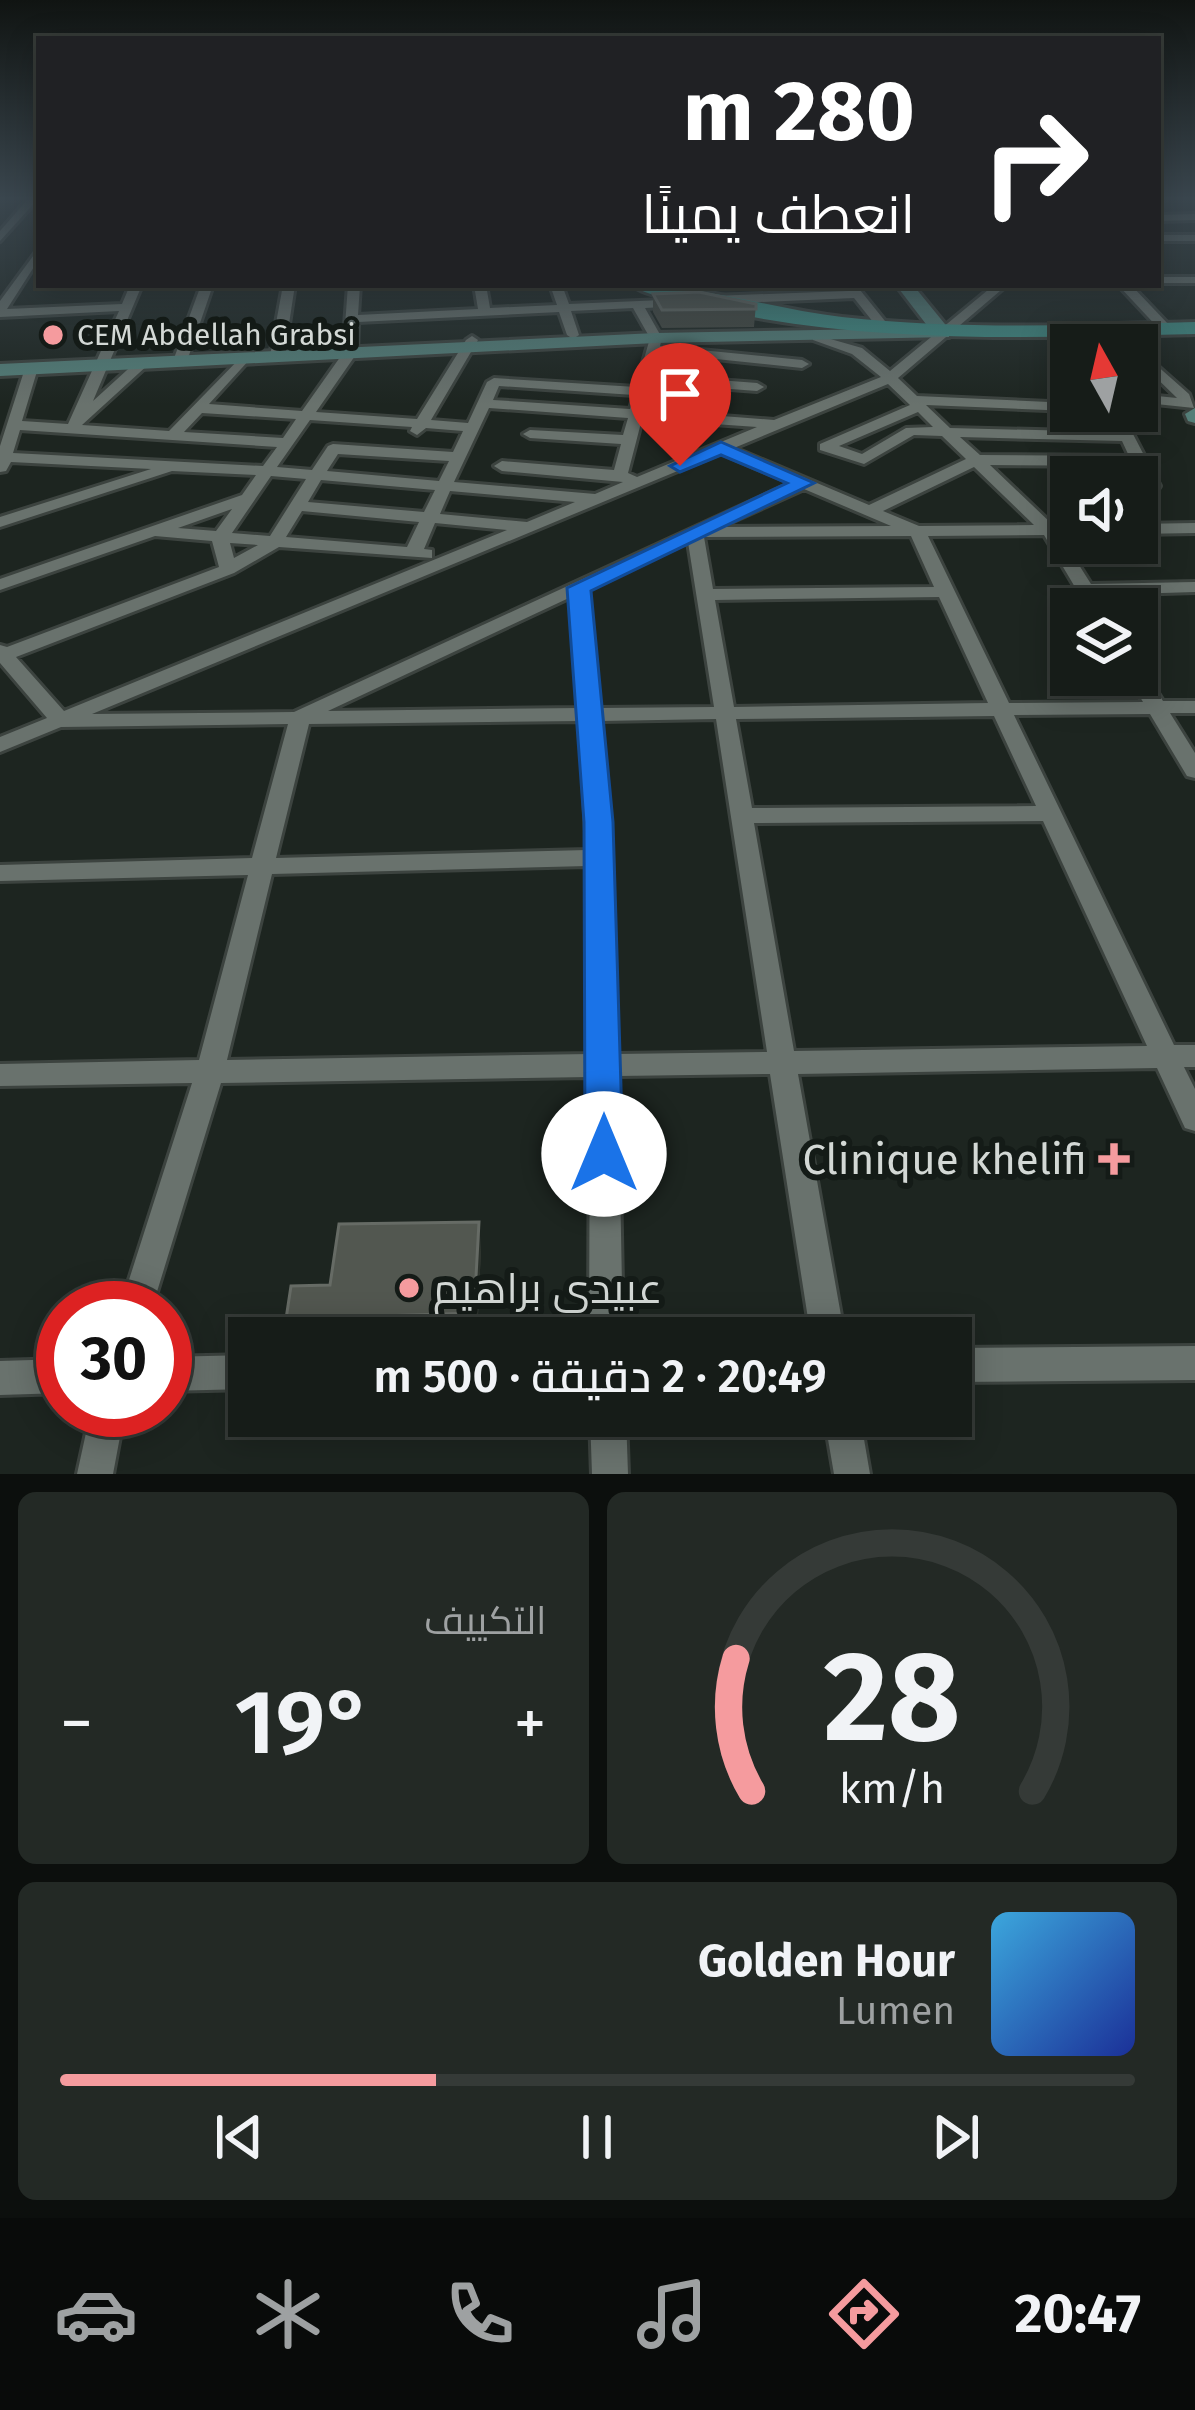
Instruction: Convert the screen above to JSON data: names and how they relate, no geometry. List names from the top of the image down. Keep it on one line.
{"places":{"other":["CEM Abdellah Grabsi","عبيدي براهيم"],"health":["Clinique khelifi"]},"north":"top","page":{"turn":["280 m","انعطف يمينًا"],"limit":"30","trip":"20:49 · 2 دقيقة · 500 m","tile":"التكييف","heat":["−","19°","+"],"song":["Golden Hour","Lumen"],"tabs":"20:47","gauge":["28","km/h"]}}
